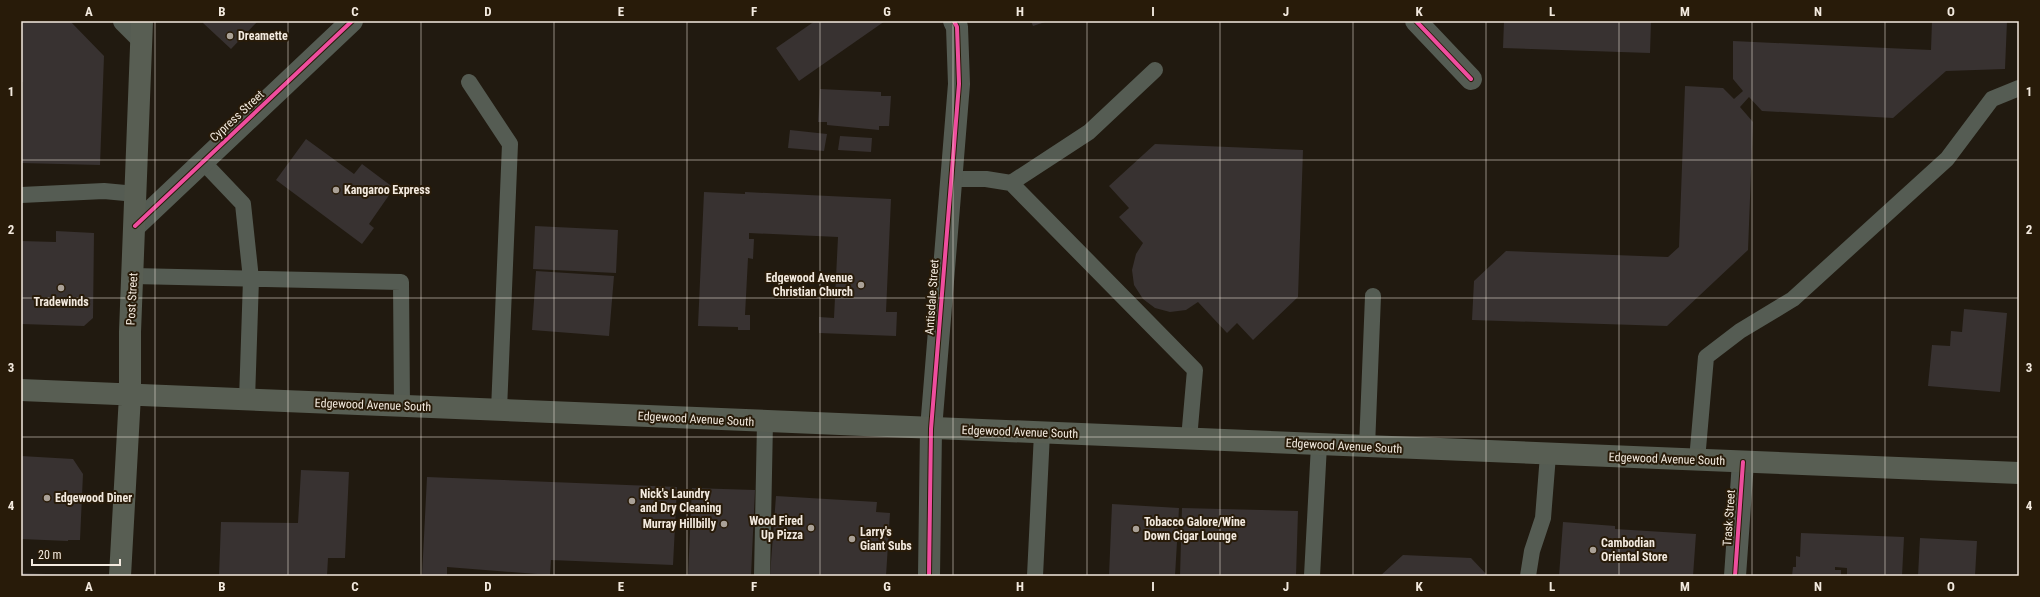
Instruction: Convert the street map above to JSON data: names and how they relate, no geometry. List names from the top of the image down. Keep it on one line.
{"streets":{"main road":["Post Street","Edgewood Avenue South"],"street":["Cypress Street","Antisdale Street","Trask Street"]},"crossings":[["Cypress Street","Post Street"],["Antisdale Street","Edgewood Avenue South"],["Post Street","Edgewood Avenue South"],["Edgewood Avenue South","Trask Street"]],"places":["Dreamette","Kangaroo Express","Edgewood Avenue Christian Church","Tradewinds","Edgewood Diner","Nick's Laundry and Dry Cleaning","Murray Hillbilly","Wood Fired Up Pizza","Tobacco Galore/Wine Down Cigar Lounge","Larry's Giant Subs","Cambodian Oriental Store"],"scale_bar":"20 m","grid":{"columns":["A","B","C","D","E","F","G","H","I","J","K","L","M","N","O"],"rows":["1","2","3","4"]}}
